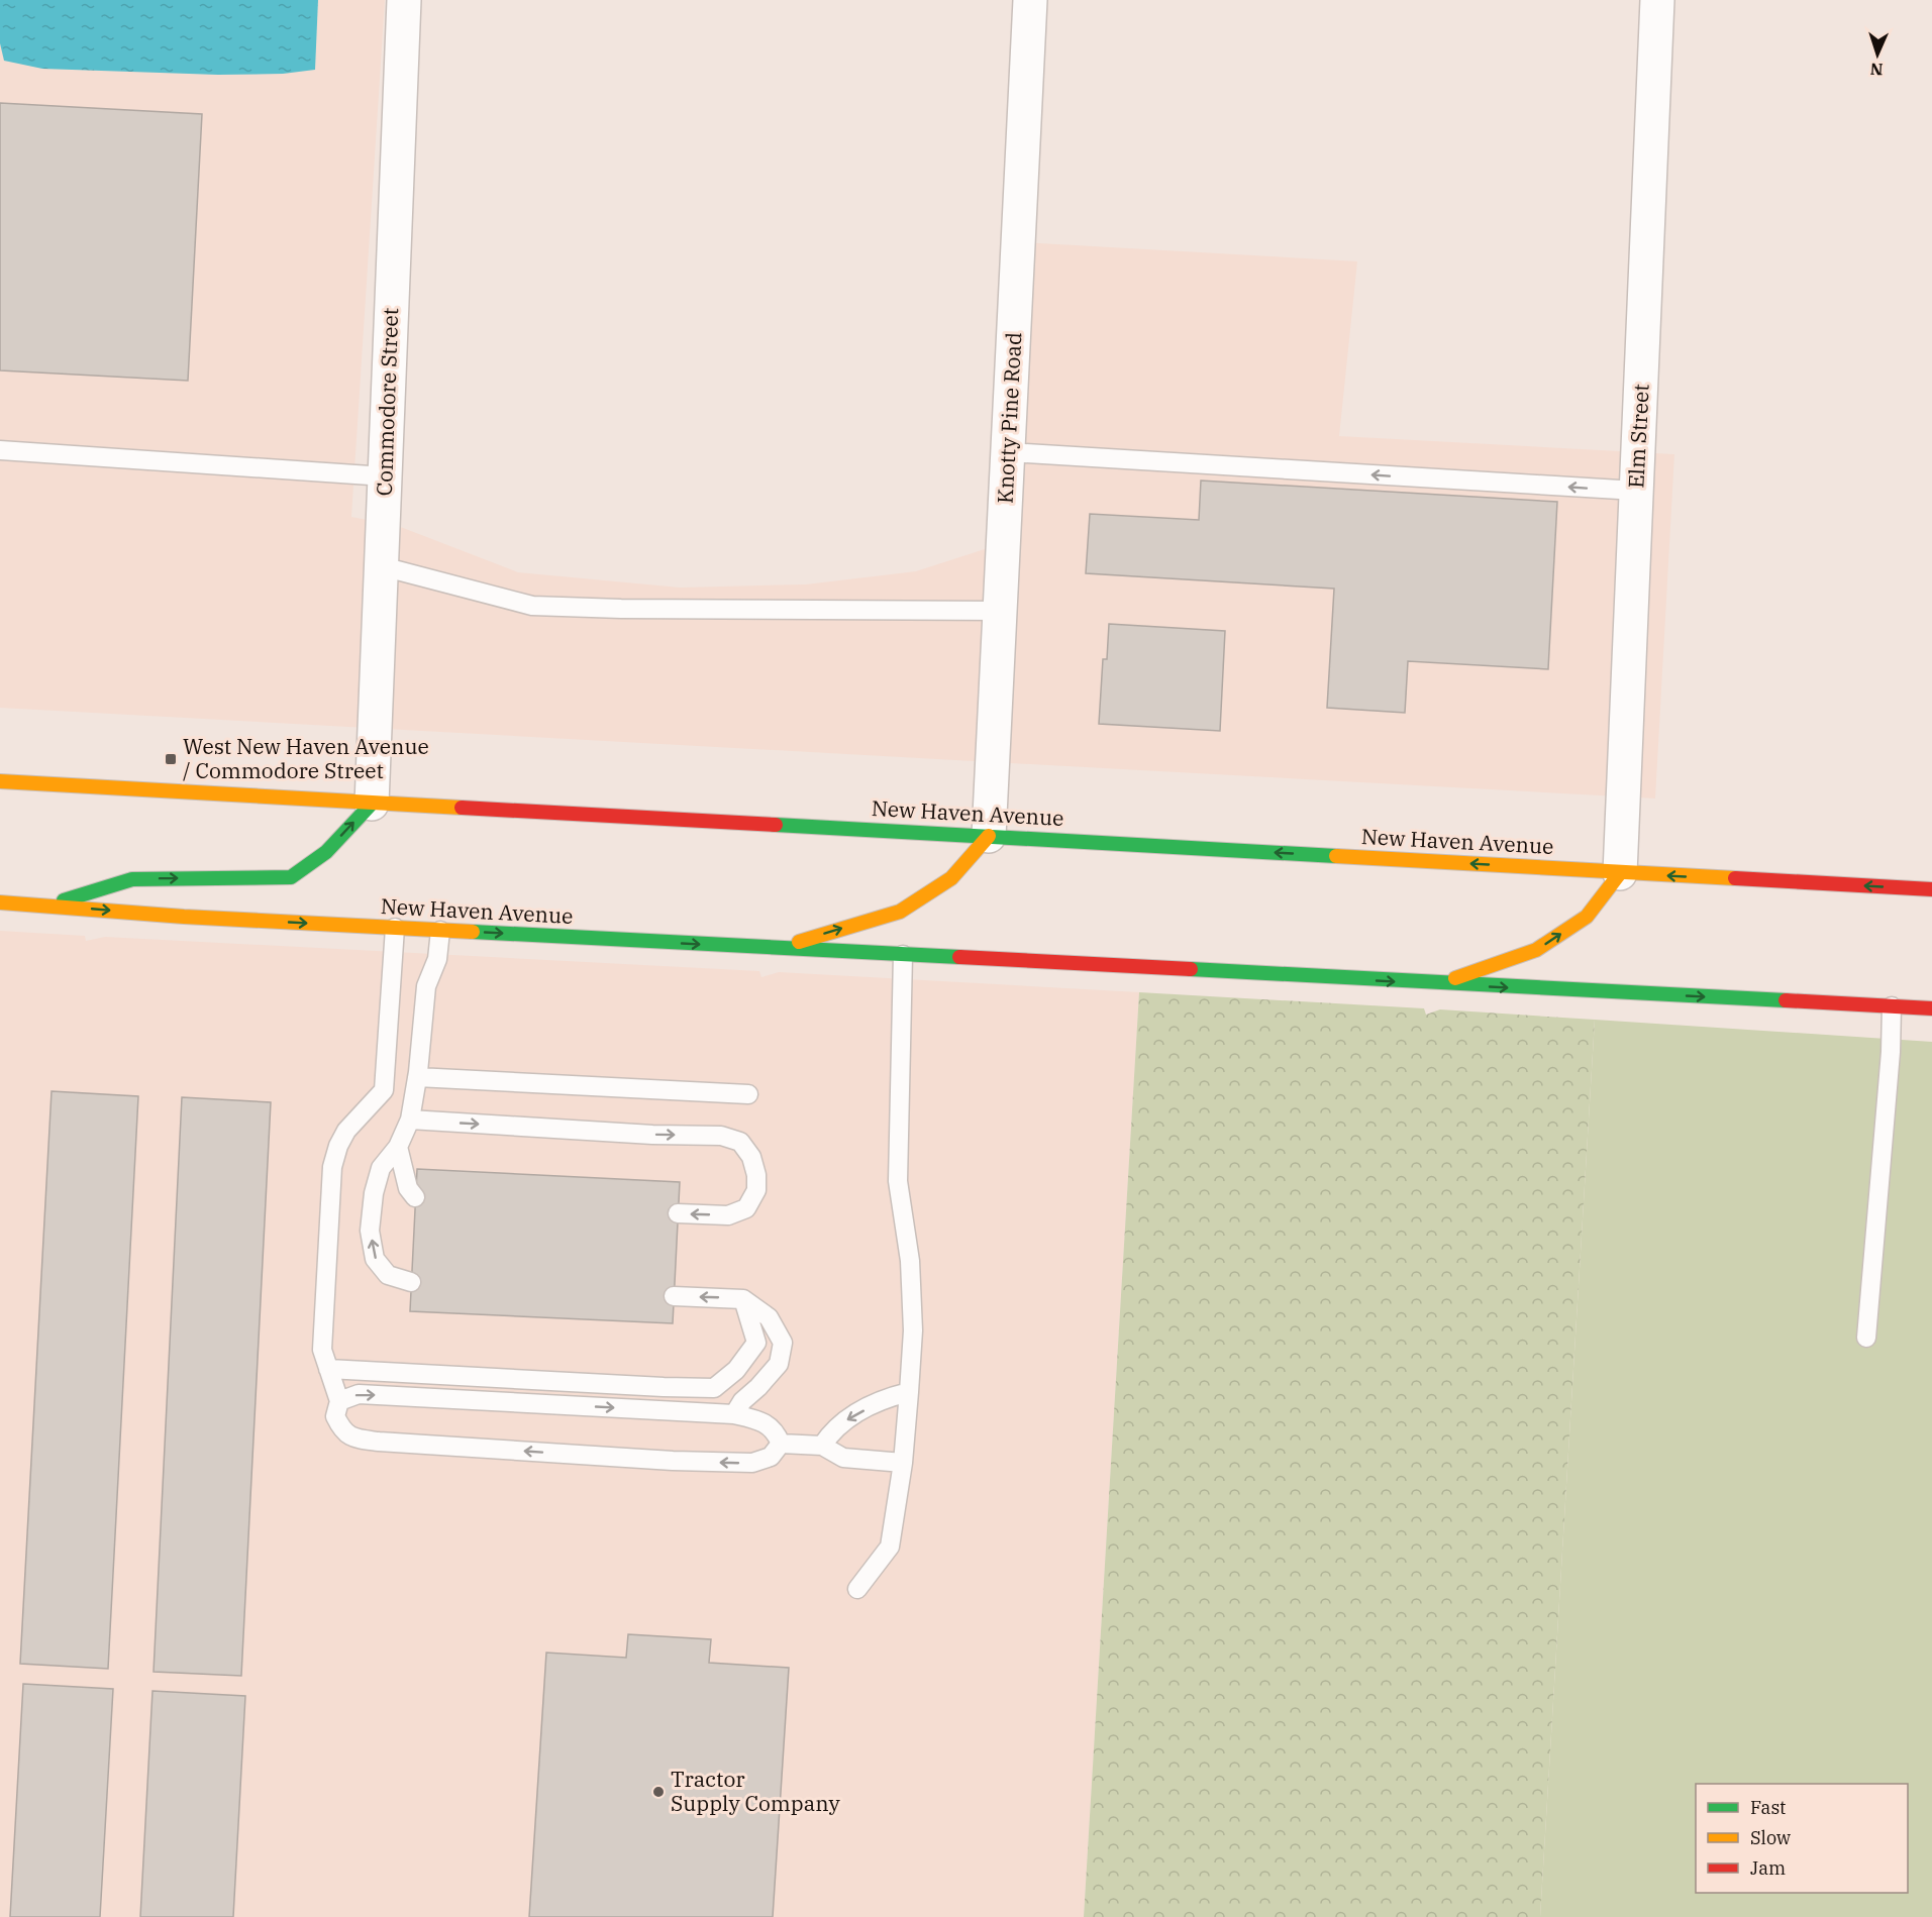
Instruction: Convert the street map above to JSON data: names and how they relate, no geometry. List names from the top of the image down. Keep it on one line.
{"streets":{"main road":["New Haven Avenue"],"street":["Commodore Street","Knotty Pine Road","Elm Street"]},"crossings":[["Commodore Street","New Haven Avenue"],["Knotty Pine Road","New Haven Avenue"],["Elm Street","New Haven Avenue"]],"places":{"transit":["West New Haven Avenue / Commodore Street"],"other":["Tractor Supply Company"]},"legend":["Fast","Slow","Jam"],"north":"bottom"}
